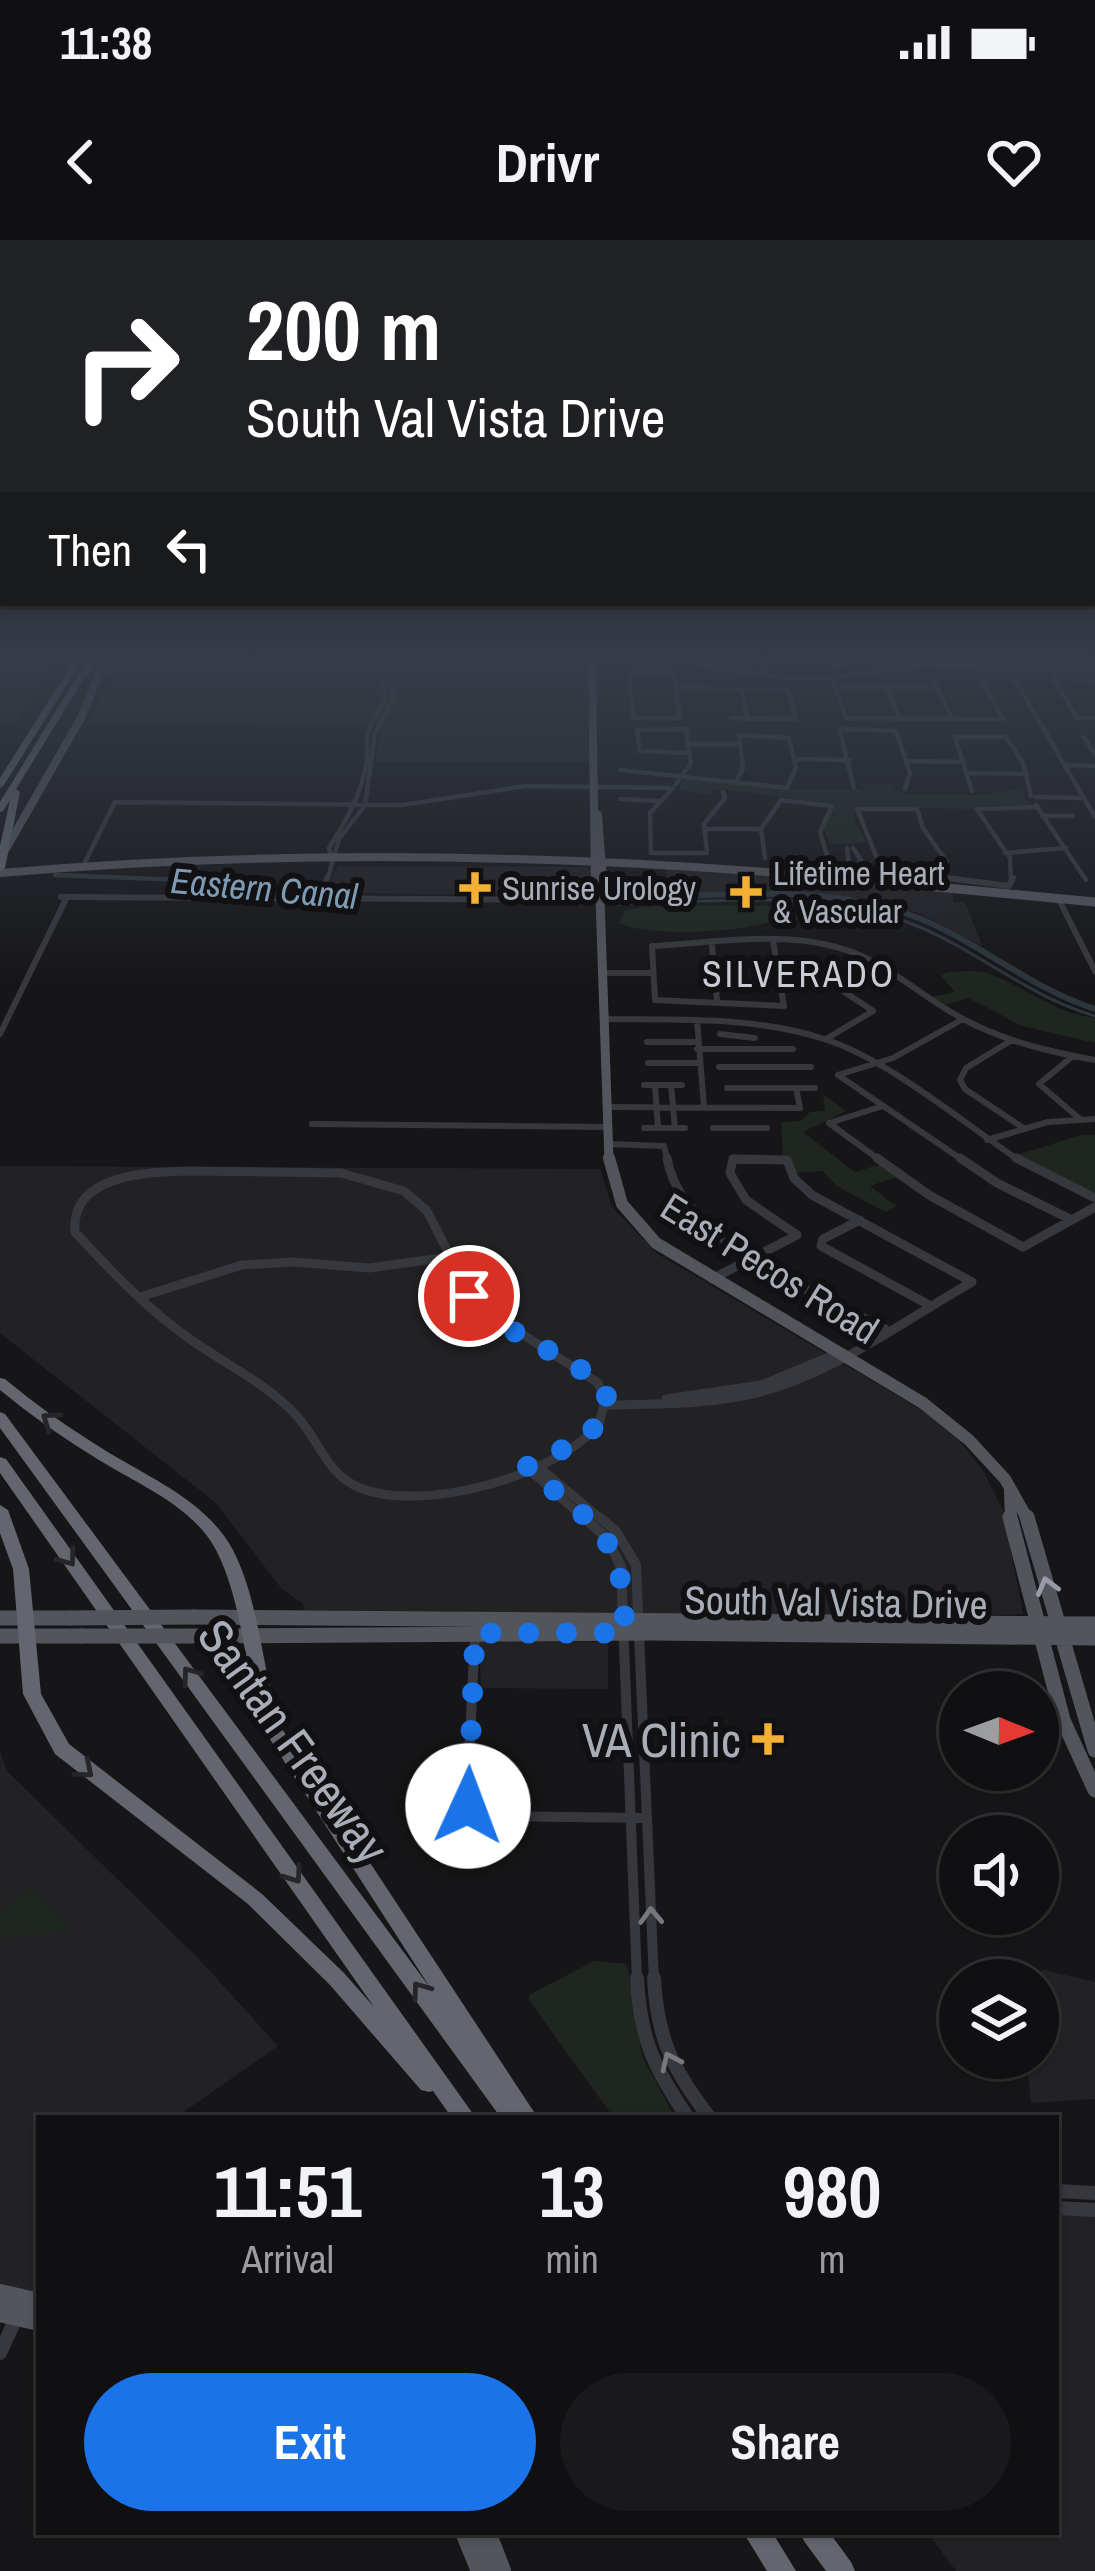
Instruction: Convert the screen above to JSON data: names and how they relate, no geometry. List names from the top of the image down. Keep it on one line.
{"streets":{"highway":["Santan Freeway"],"main road":["East Pecos Road","South Val Vista Drive"]},"crossings":[["East Pecos Road","South Val Vista Drive"]],"districts":["SILVERADO"],"water":["Eastern Canal"],"places":{"health":["Sunrise Urology","Lifetime Heart & Vascular","VA Clinic"]},"north":"right","page":{"status":"11:38","header":"Drivr","turn":["200 m","South Val Vista Drive"],"then":"Then","eta":["11:51","Arrival","13","min","980","m"],"buttons":["Exit","Share"]}}
